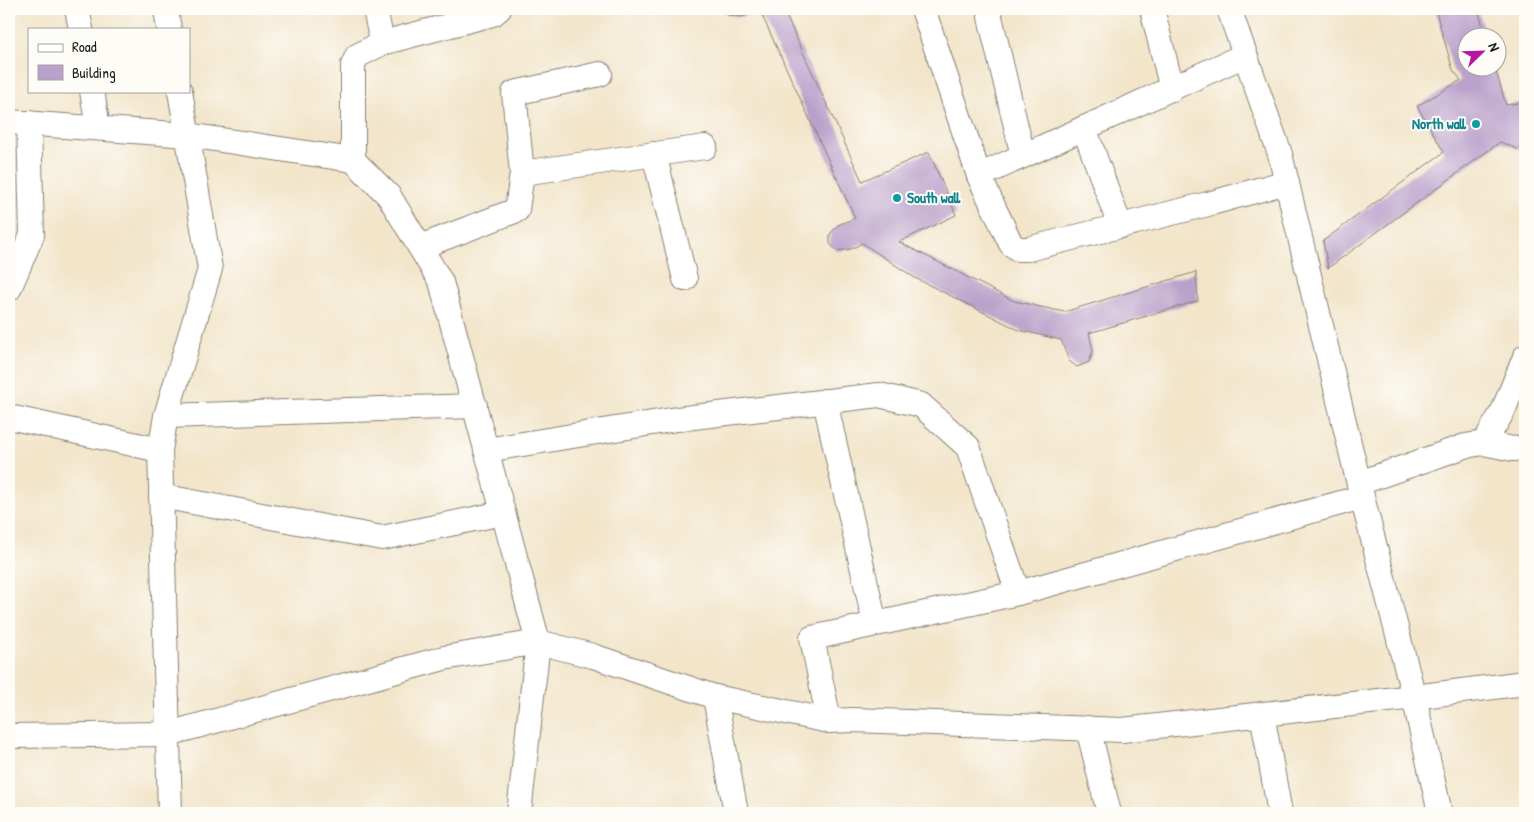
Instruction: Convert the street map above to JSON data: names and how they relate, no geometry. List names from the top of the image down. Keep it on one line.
{"places":["North wall","South wall"],"legend":["Road","Building"],"north":"top right"}
